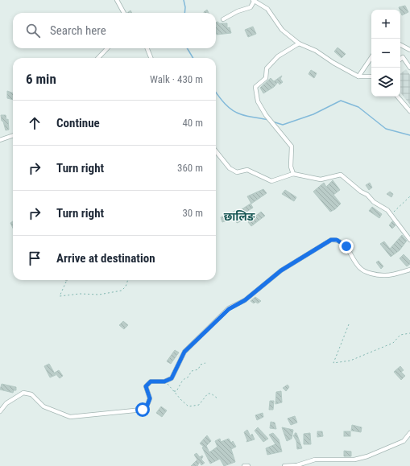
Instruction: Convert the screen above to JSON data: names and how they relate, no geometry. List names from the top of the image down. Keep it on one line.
{"districts":["छालिङ"],"page":{"map_buttons":["+","−"],"search":"Search here","heading":["6 min","Walk · 430 m"],"list":[["Continue","40 m"],["Turn right","360 m"],["Turn right","30 m"],"Arrive at destination"]}}
